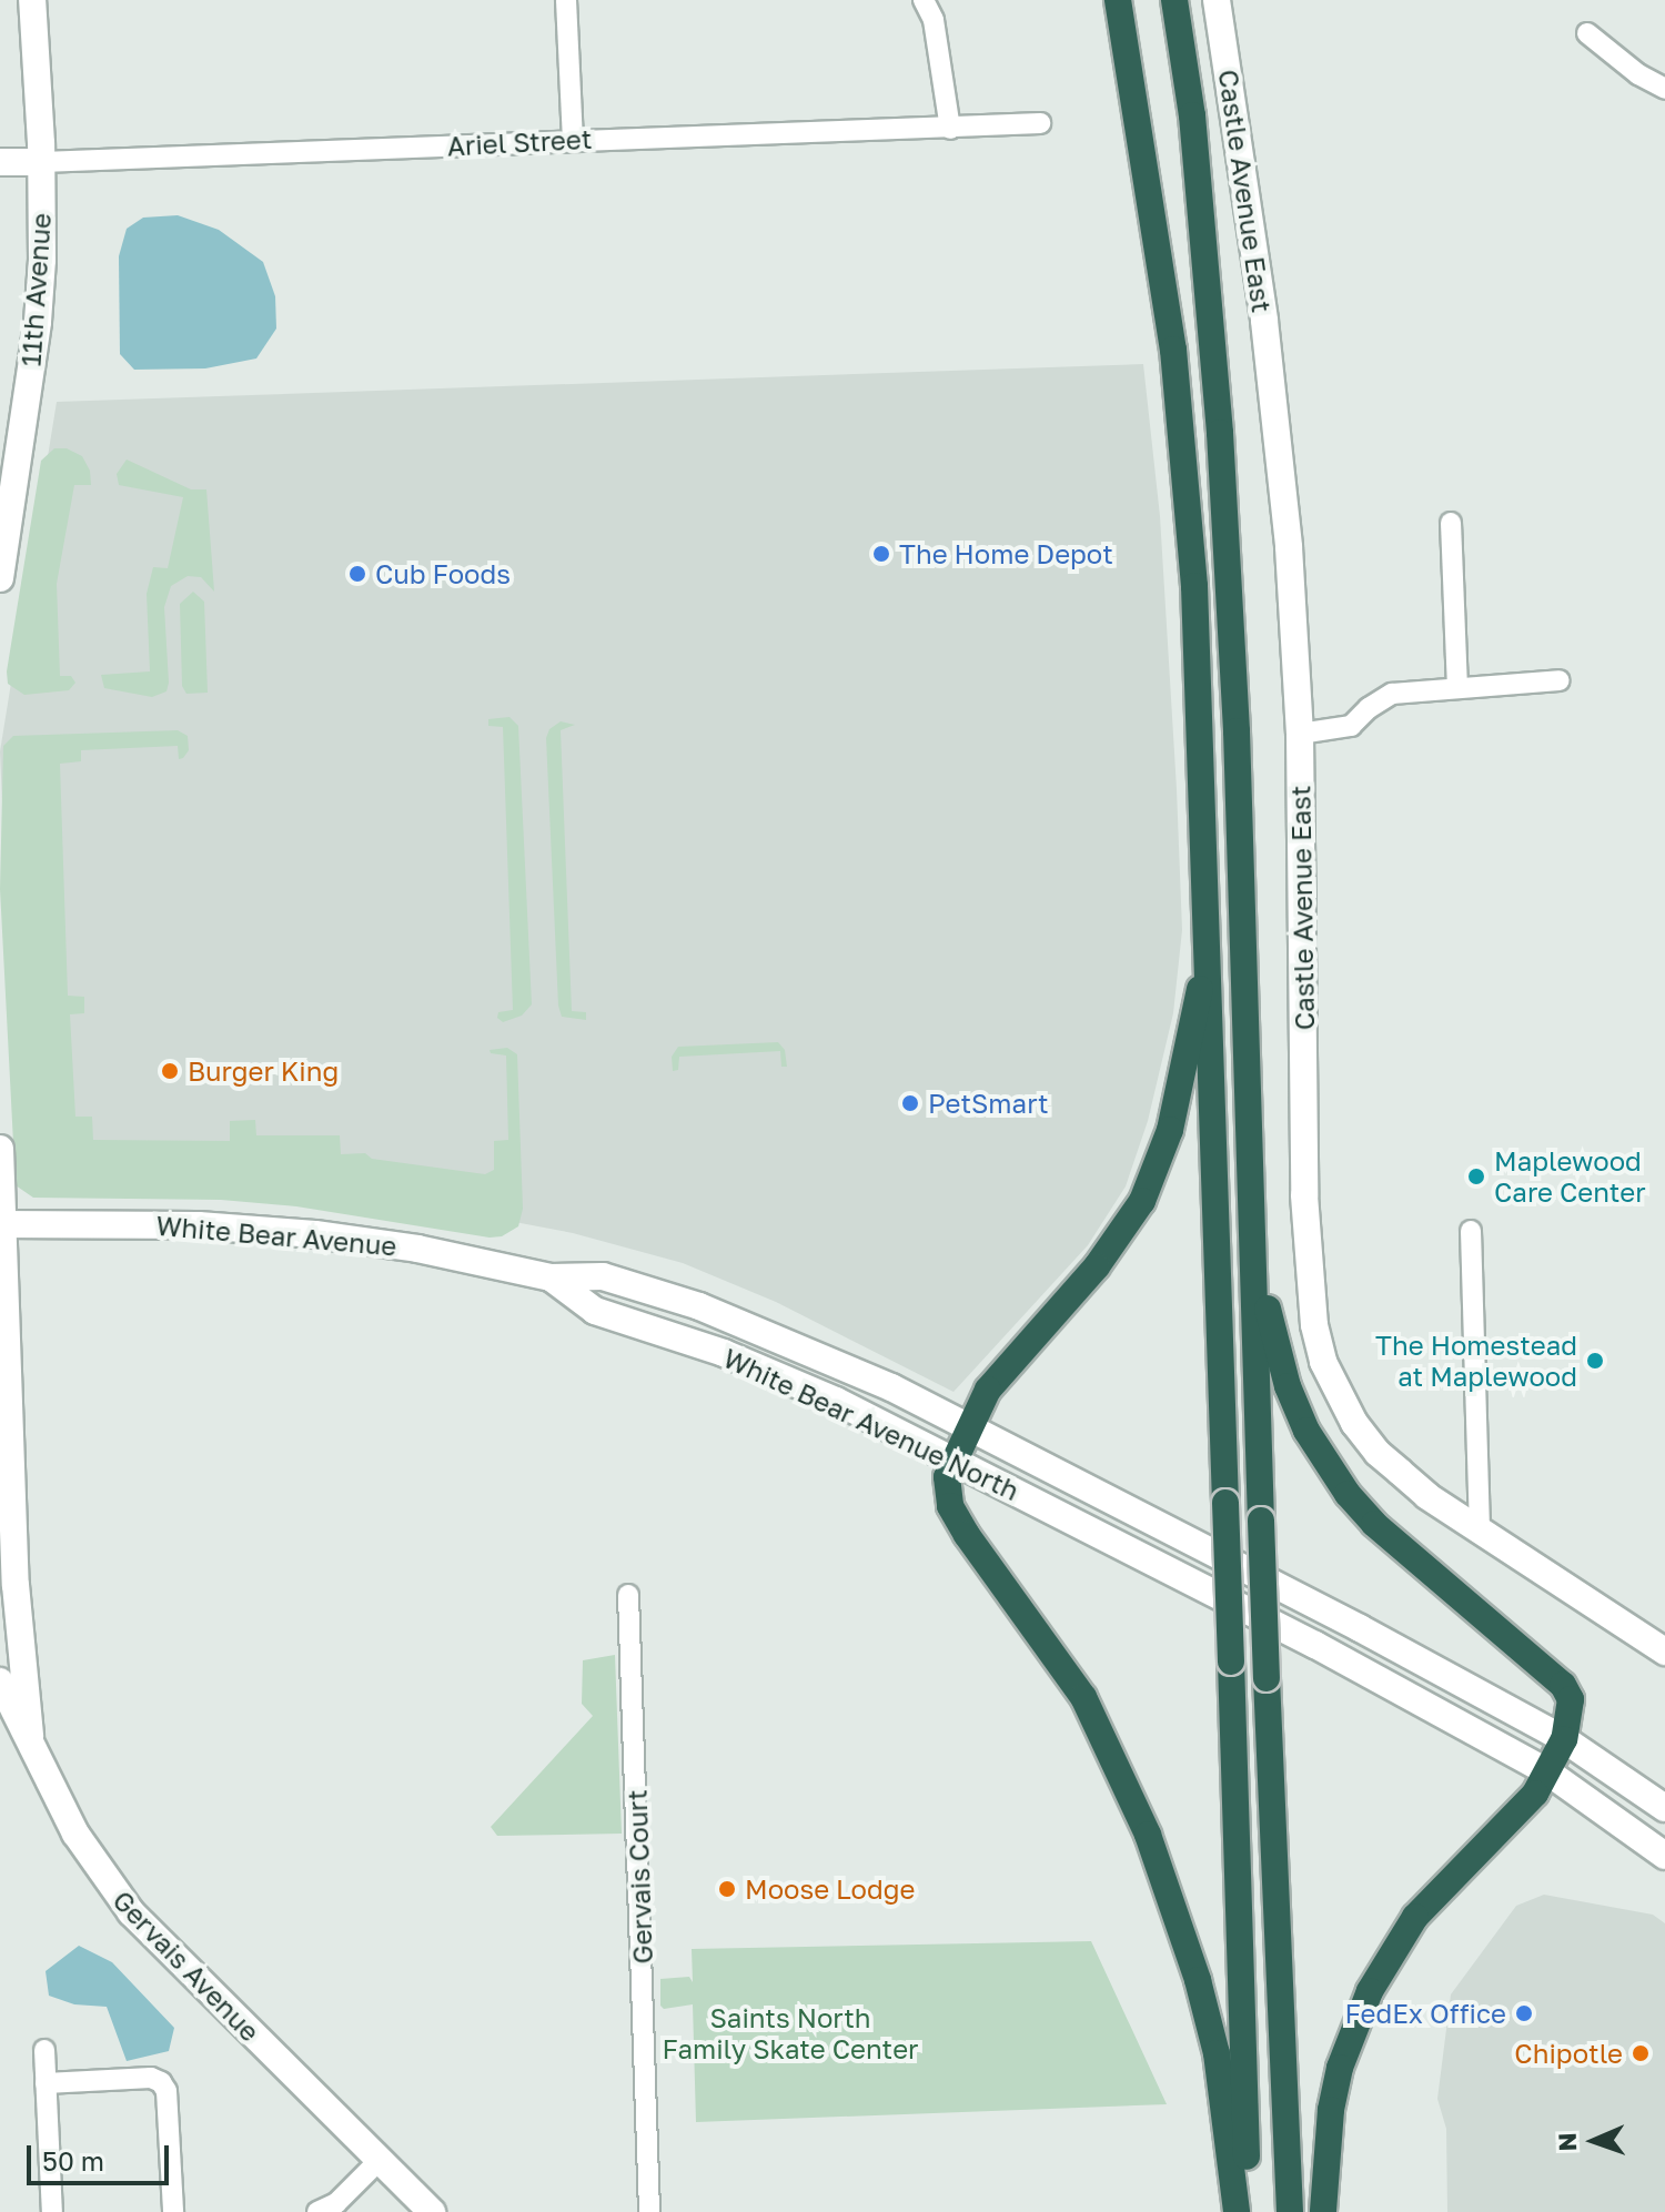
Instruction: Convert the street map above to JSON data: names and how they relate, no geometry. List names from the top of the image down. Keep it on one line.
{"streets":{"street":["Ariel Street","Castle Avenue East","11th Avenue","White Bear Avenue","White Bear Avenue North","Gervais Court","Gervais Avenue"]},"crossings":[["Ariel Street","11th Avenue"],["White Bear Avenue","White Bear Avenue North"],["White Bear Avenue","Gervais Avenue"]],"parks":["Saints North Family Skate Center"],"places":["The Home Depot","Cub Foods","Burger King","PetSmart","Maplewood Care Center","The Homestead at Maplewood","Moose Lodge","FedEx Office","Chipotle"],"scale_bar":"50 m","north":"left"}
